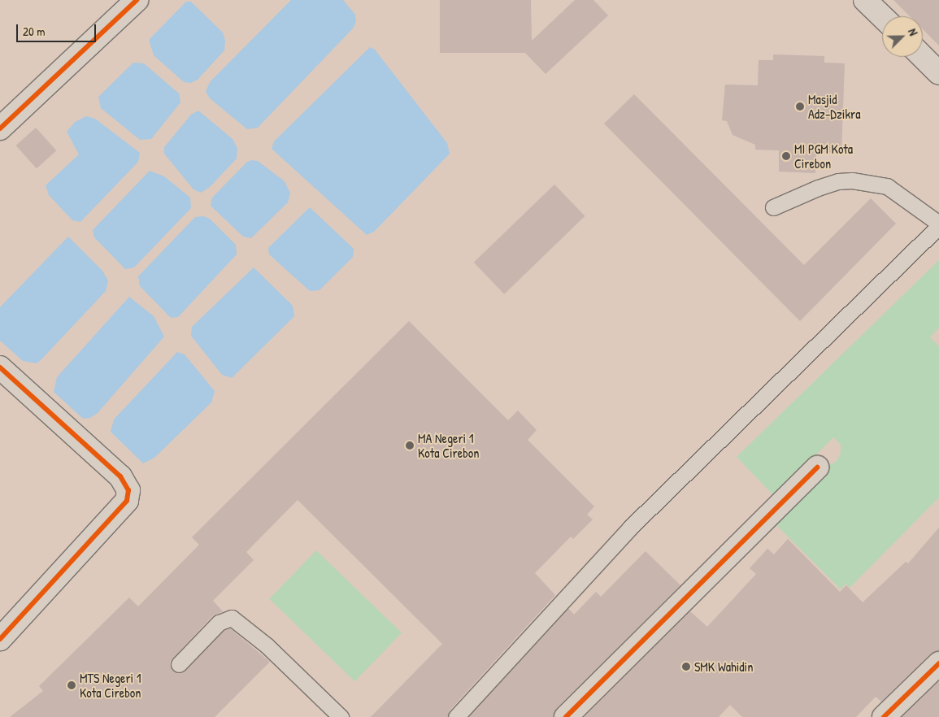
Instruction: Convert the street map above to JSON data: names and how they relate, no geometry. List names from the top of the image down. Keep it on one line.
{"places":["Masjid Adz-Dzikra","MI PGM Kota Cirebon","MA Negeri 1 Kota Cirebon","SMK Wahidin","MTS Negeri 1 Kota Cirebon"],"scale_bar":"20 m","north":"top right"}
